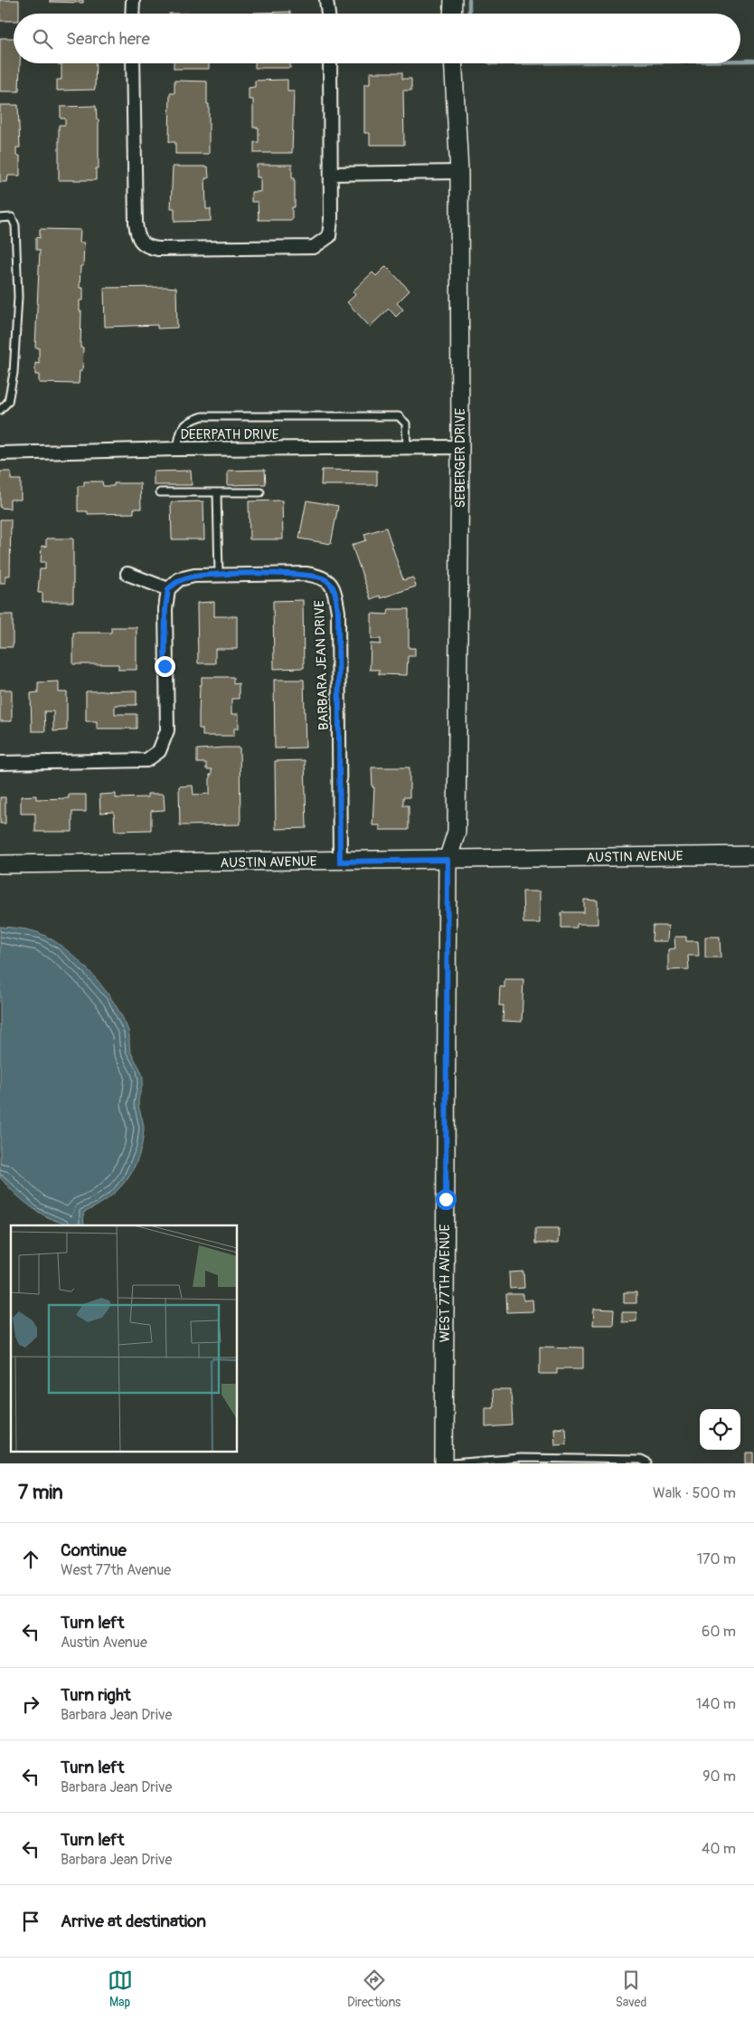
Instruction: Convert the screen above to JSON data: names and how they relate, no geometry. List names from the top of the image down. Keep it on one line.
{"streets":{"street":["DEERPATH DRIVE","SEBERGER DRIVE","BARBARA JEAN DRIVE","AUSTIN AVENUE","WEST 77TH AVENUE"]},"crossings":[["DEERPATH DRIVE","SEBERGER DRIVE"],["SEBERGER DRIVE","AUSTIN AVENUE"],["SEBERGER DRIVE","WEST 77TH AVENUE"],["BARBARA JEAN DRIVE","AUSTIN AVENUE"],["AUSTIN AVENUE","WEST 77TH AVENUE"]],"page":{"search":"Search here","heading":["7 min","Walk · 500 m"],"list":[["Continue","West 77th Avenue","170 m"],["Turn left","Austin Avenue","60 m"],["Turn right","Barbara Jean Drive","140 m"],["Turn left","Barbara Jean Drive","90 m"],["Turn left","Barbara Jean Drive","40 m"],"Arrive at destination"],"nav":["Map","Directions","Saved"]}}
